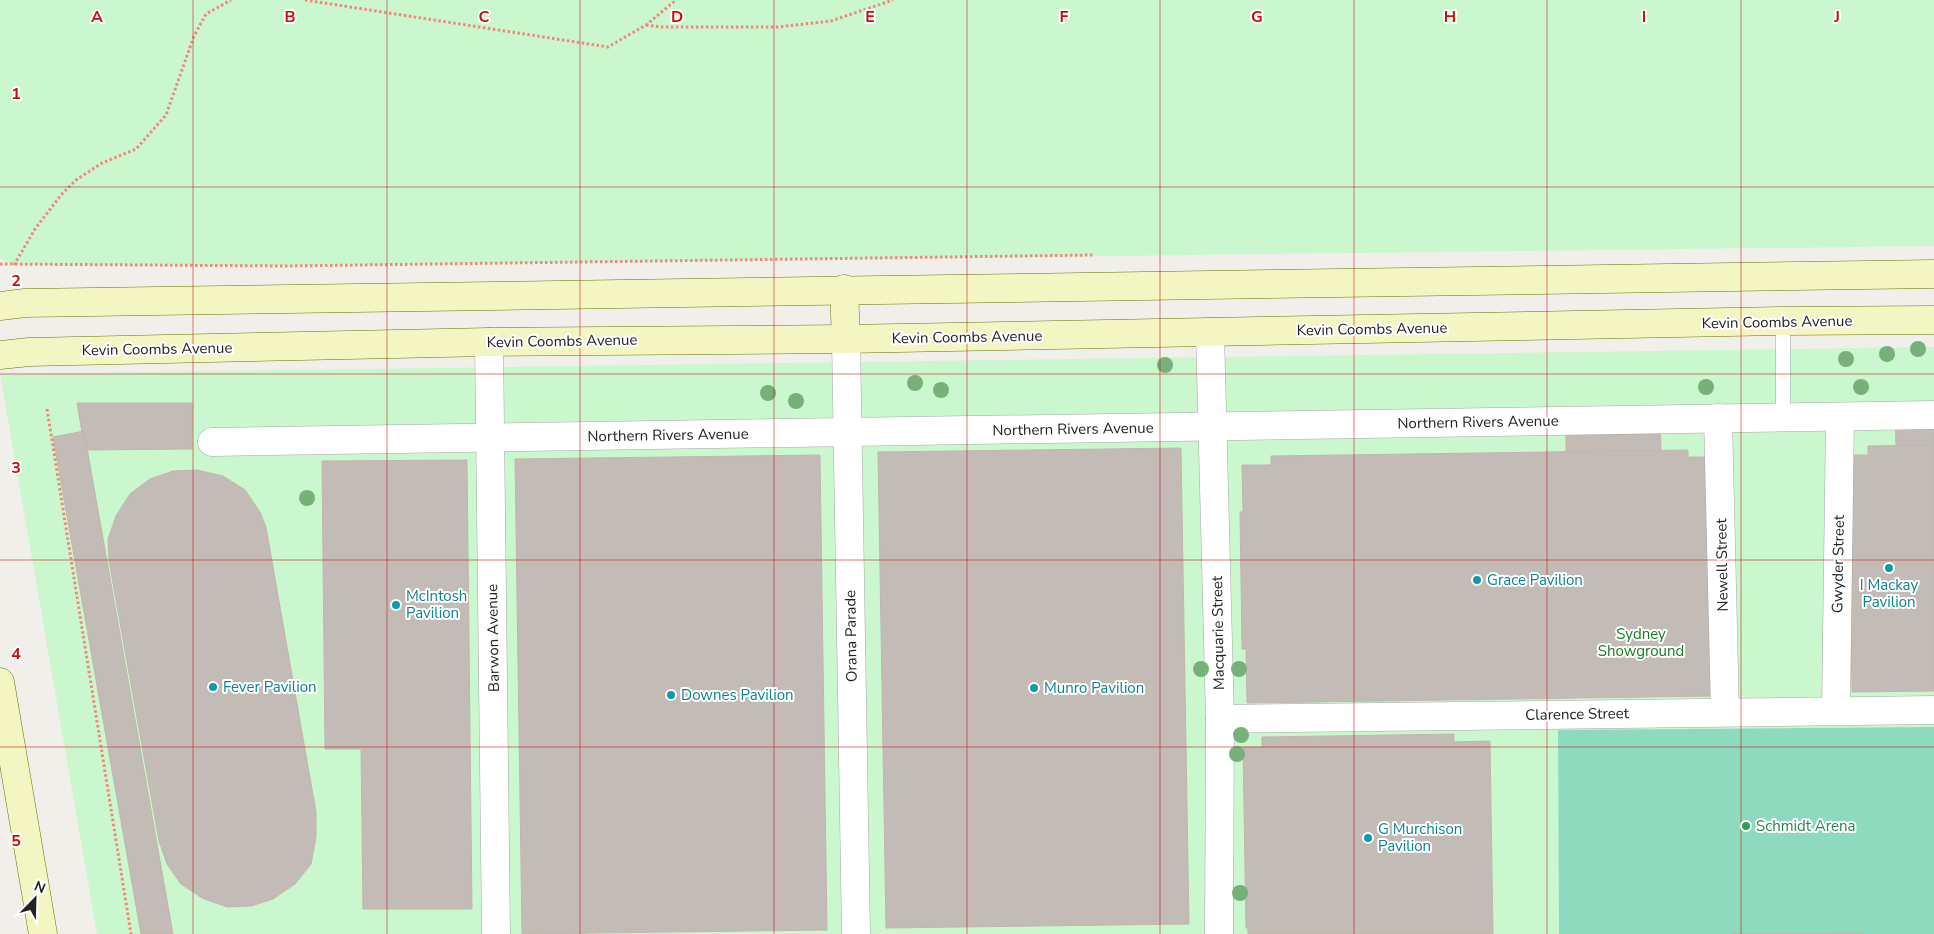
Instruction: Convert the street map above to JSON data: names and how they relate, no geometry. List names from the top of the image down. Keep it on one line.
{"streets":{"main road":["Kevin Coombs Avenue"],"street":["Northern Rivers Avenue","Gwyder Street","Newell Street","Macquarie Street","Orana Parade","Barwon Avenue","Clarence Street"]},"crossings":[["Kevin Coombs Avenue","Macquarie Street"],["Kevin Coombs Avenue","Orana Parade"],["Kevin Coombs Avenue","Barwon Avenue"],["Northern Rivers Avenue","Gwyder Street"],["Northern Rivers Avenue","Newell Street"],["Northern Rivers Avenue","Macquarie Street"],["Northern Rivers Avenue","Orana Parade"],["Northern Rivers Avenue","Barwon Avenue"],["Gwyder Street","Clarence Street"],["Newell Street","Clarence Street"],["Macquarie Street","Clarence Street"]],"parks":["Sydney Showground"],"places":["I Mackay Pavilion","Grace Pavilion","McIntosh Pavilion","Fever Pavilion","Munro Pavilion","Downes Pavilion","Schmidt Arena","G Murchison Pavilion"],"north":"top right","grid":{"columns":["A","B","C","D","E","F","G","H","I","J"],"rows":["1","2","3","4","5"]}}
